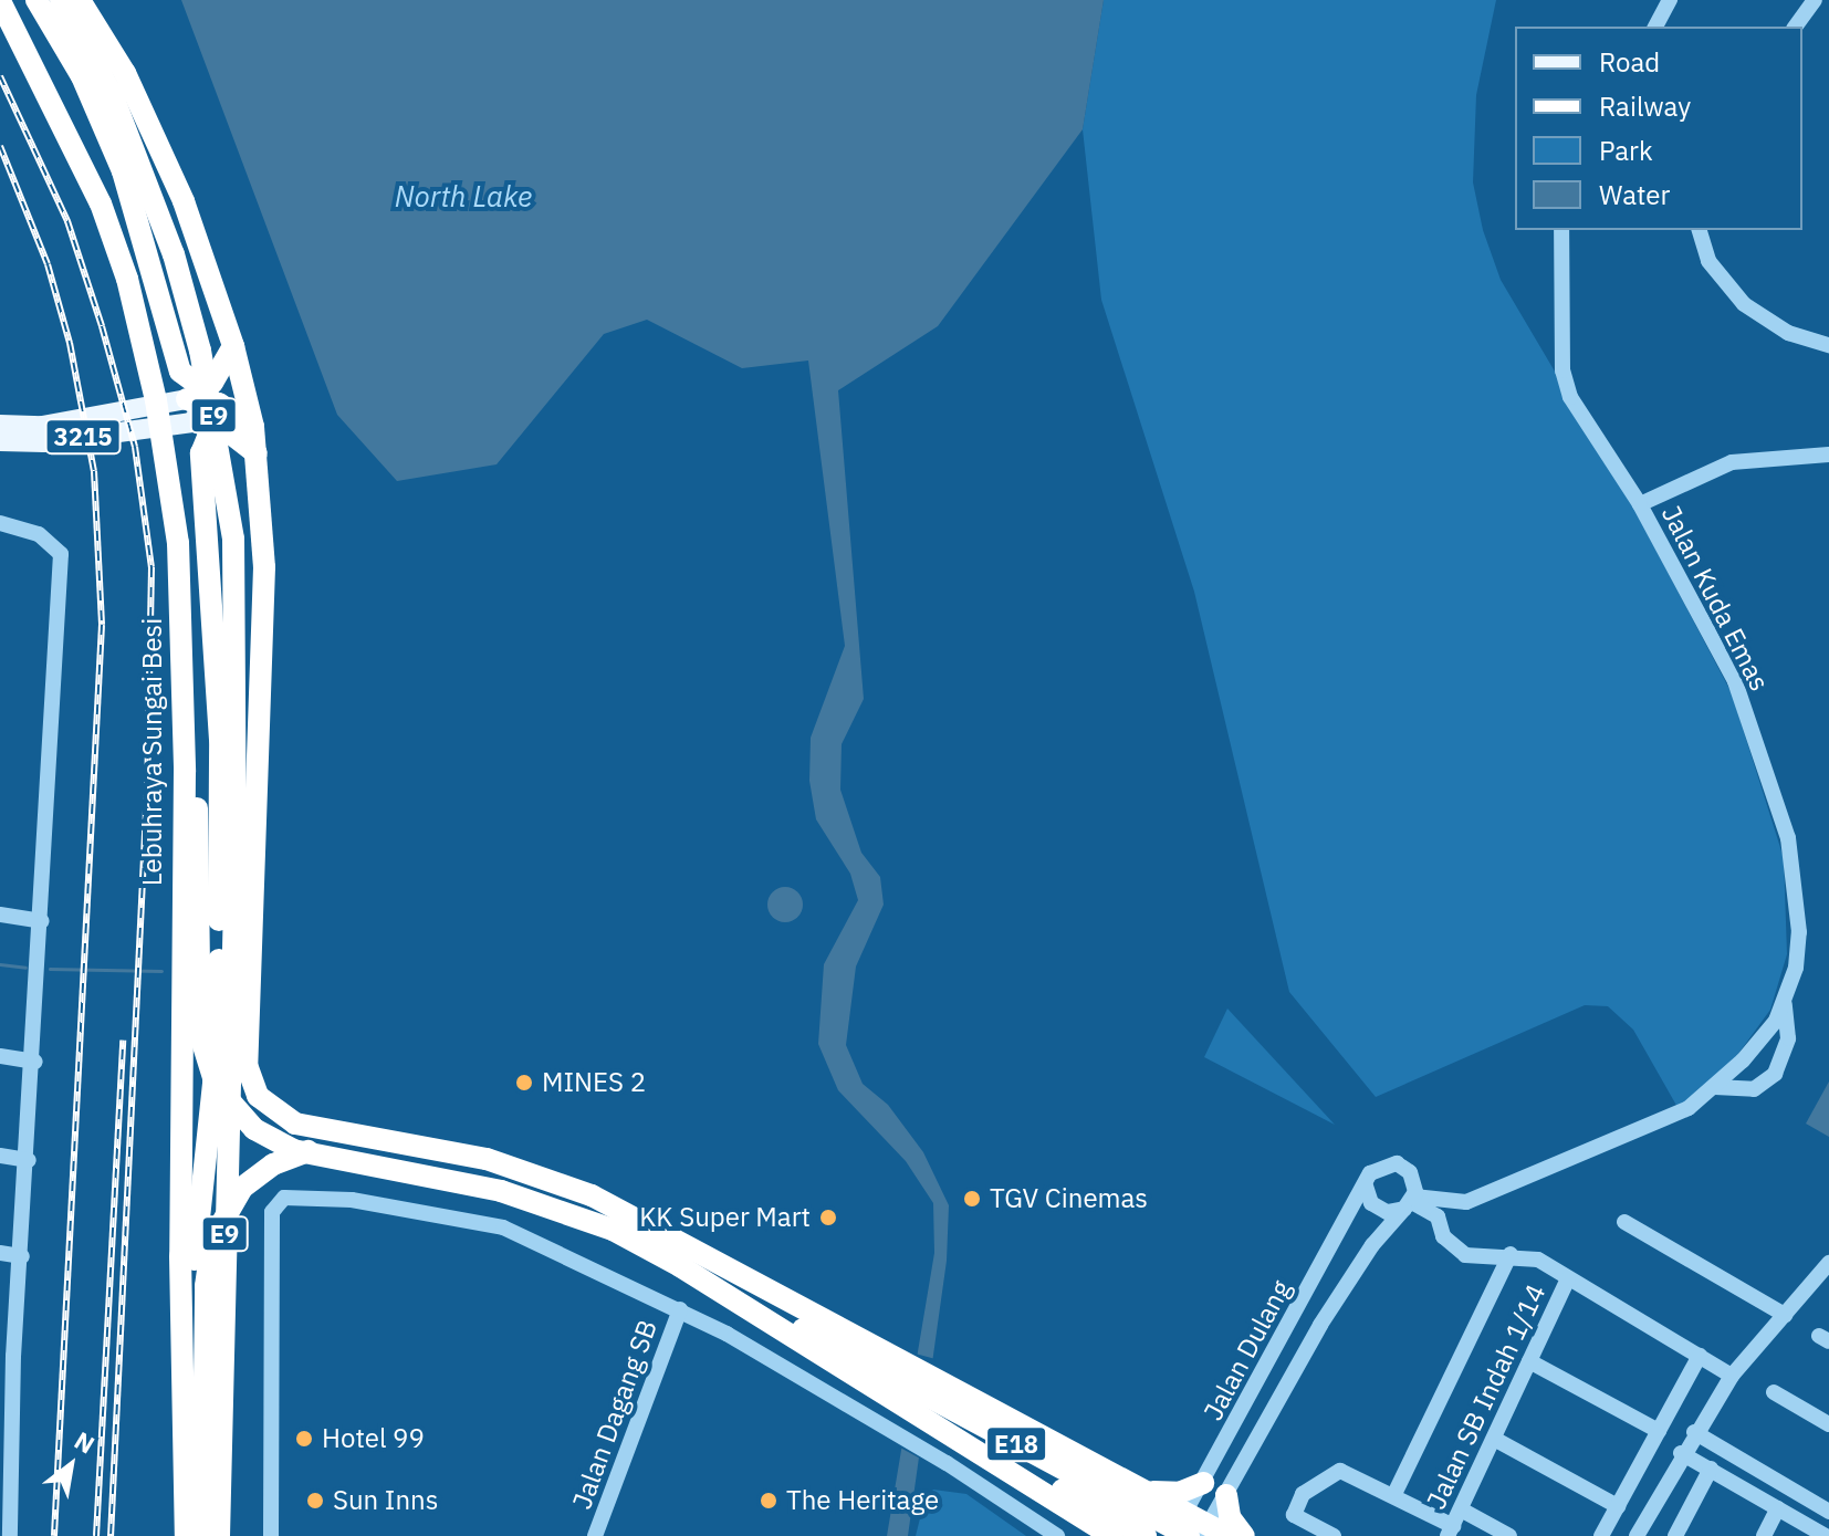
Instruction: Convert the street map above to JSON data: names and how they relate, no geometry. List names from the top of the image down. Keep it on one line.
{"streets":{"highway":["E9","Lebuhraya Sungai Besi","E18"],"main road":["3215"],"street":["Jalan Kuda Emas","Jalan Dulang","Jalan SB Indah 1/14","Jalan Dagang SB"]},"crossings":[["Jalan Kuda Emas","Jalan Dulang"],["Jalan Dulang","E18"]],"water":["North Lake"],"places":["MINES 2","TGV Cinemas","KK Super Mart","Hotel 99","Sun Inns","The Heritage"],"legend":["Road","Railway","Park","Water"],"north":"top right"}
